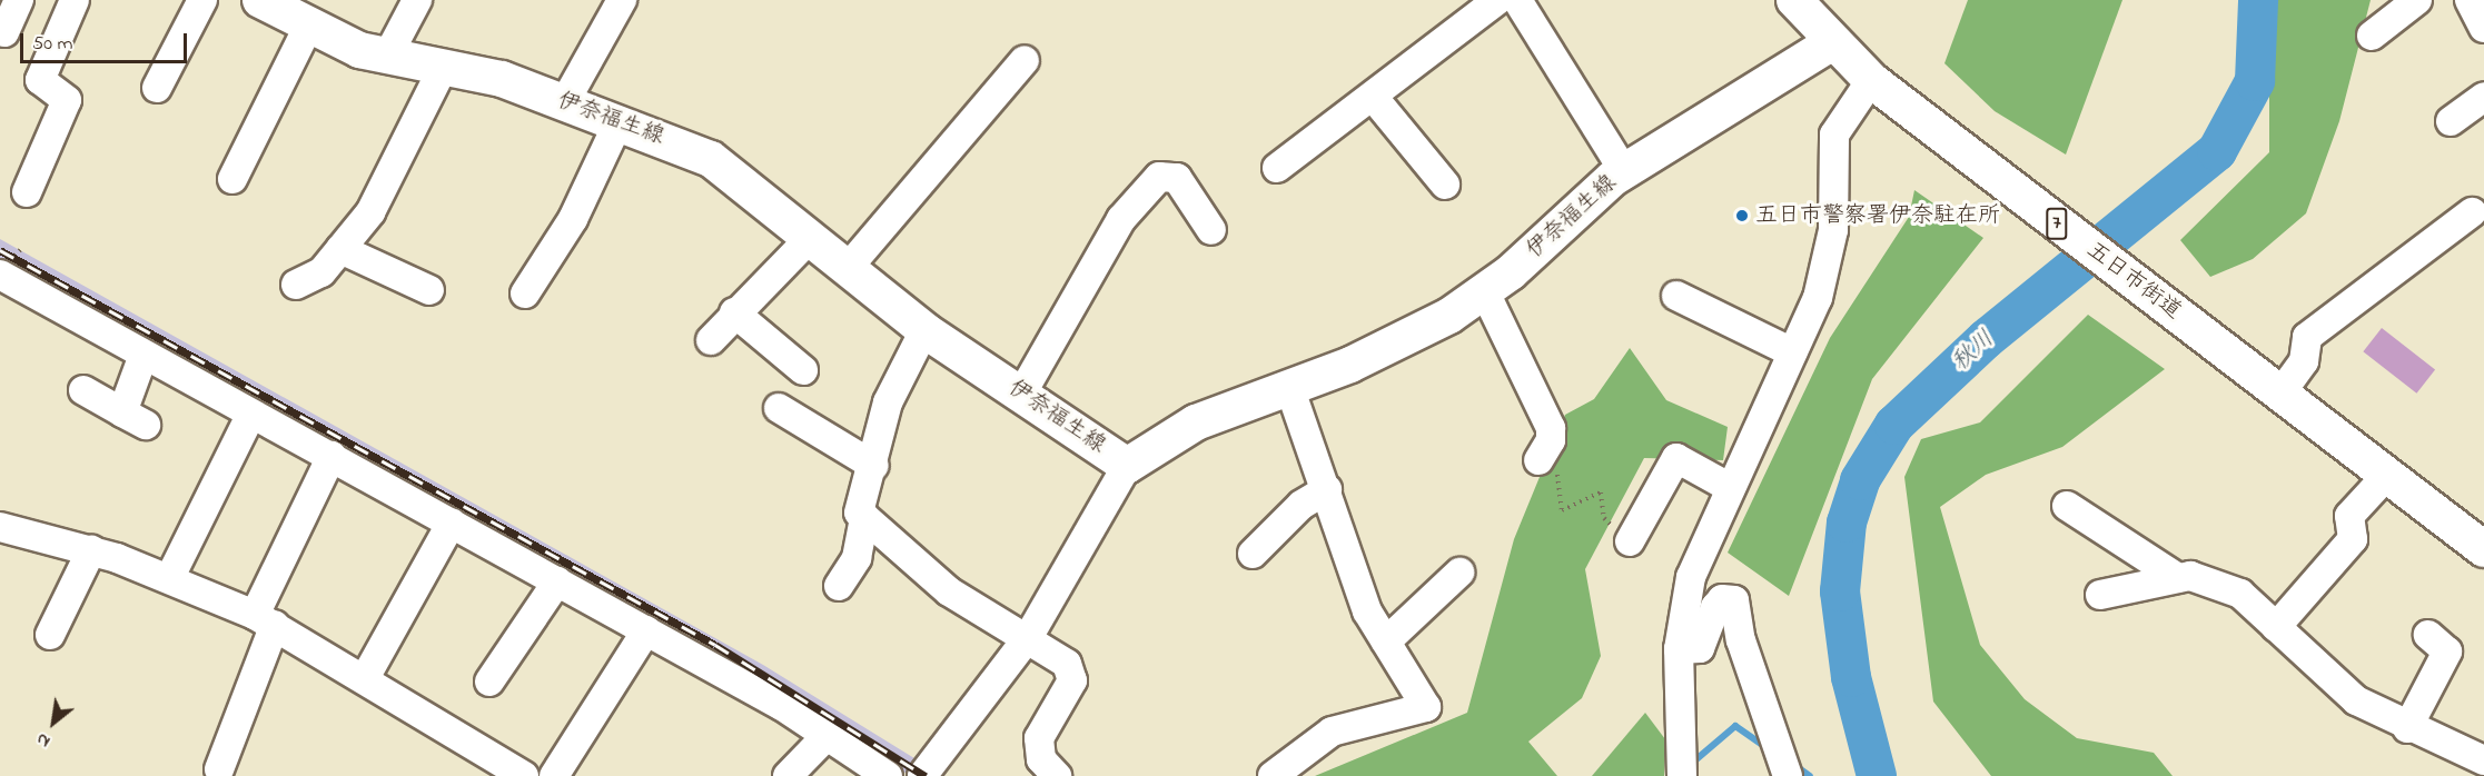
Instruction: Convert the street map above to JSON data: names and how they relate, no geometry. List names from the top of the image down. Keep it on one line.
{"streets":{"main road":["伊奈福生線","7","五日市街道"]},"crossings":[["伊奈福生線","五日市街道"]],"water":["秋川"],"places":["五日市警察署伊奈駐在所"],"scale_bar":"50 m","north":"bottom left"}
